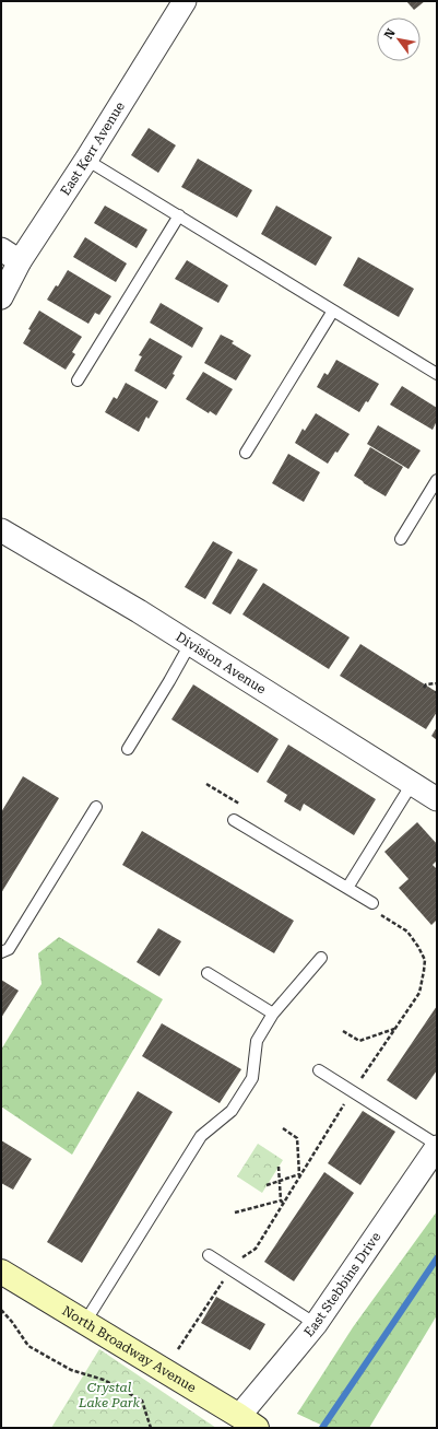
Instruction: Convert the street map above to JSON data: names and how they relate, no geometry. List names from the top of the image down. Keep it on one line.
{"streets":{"street":["East Kerr Avenue","Division Avenue","East Stebbins Drive","North Broadway Avenue"]},"crossings":[["East Stebbins Drive","North Broadway Avenue"]],"parks":["Crystal Lake Park"],"north":"top left"}
